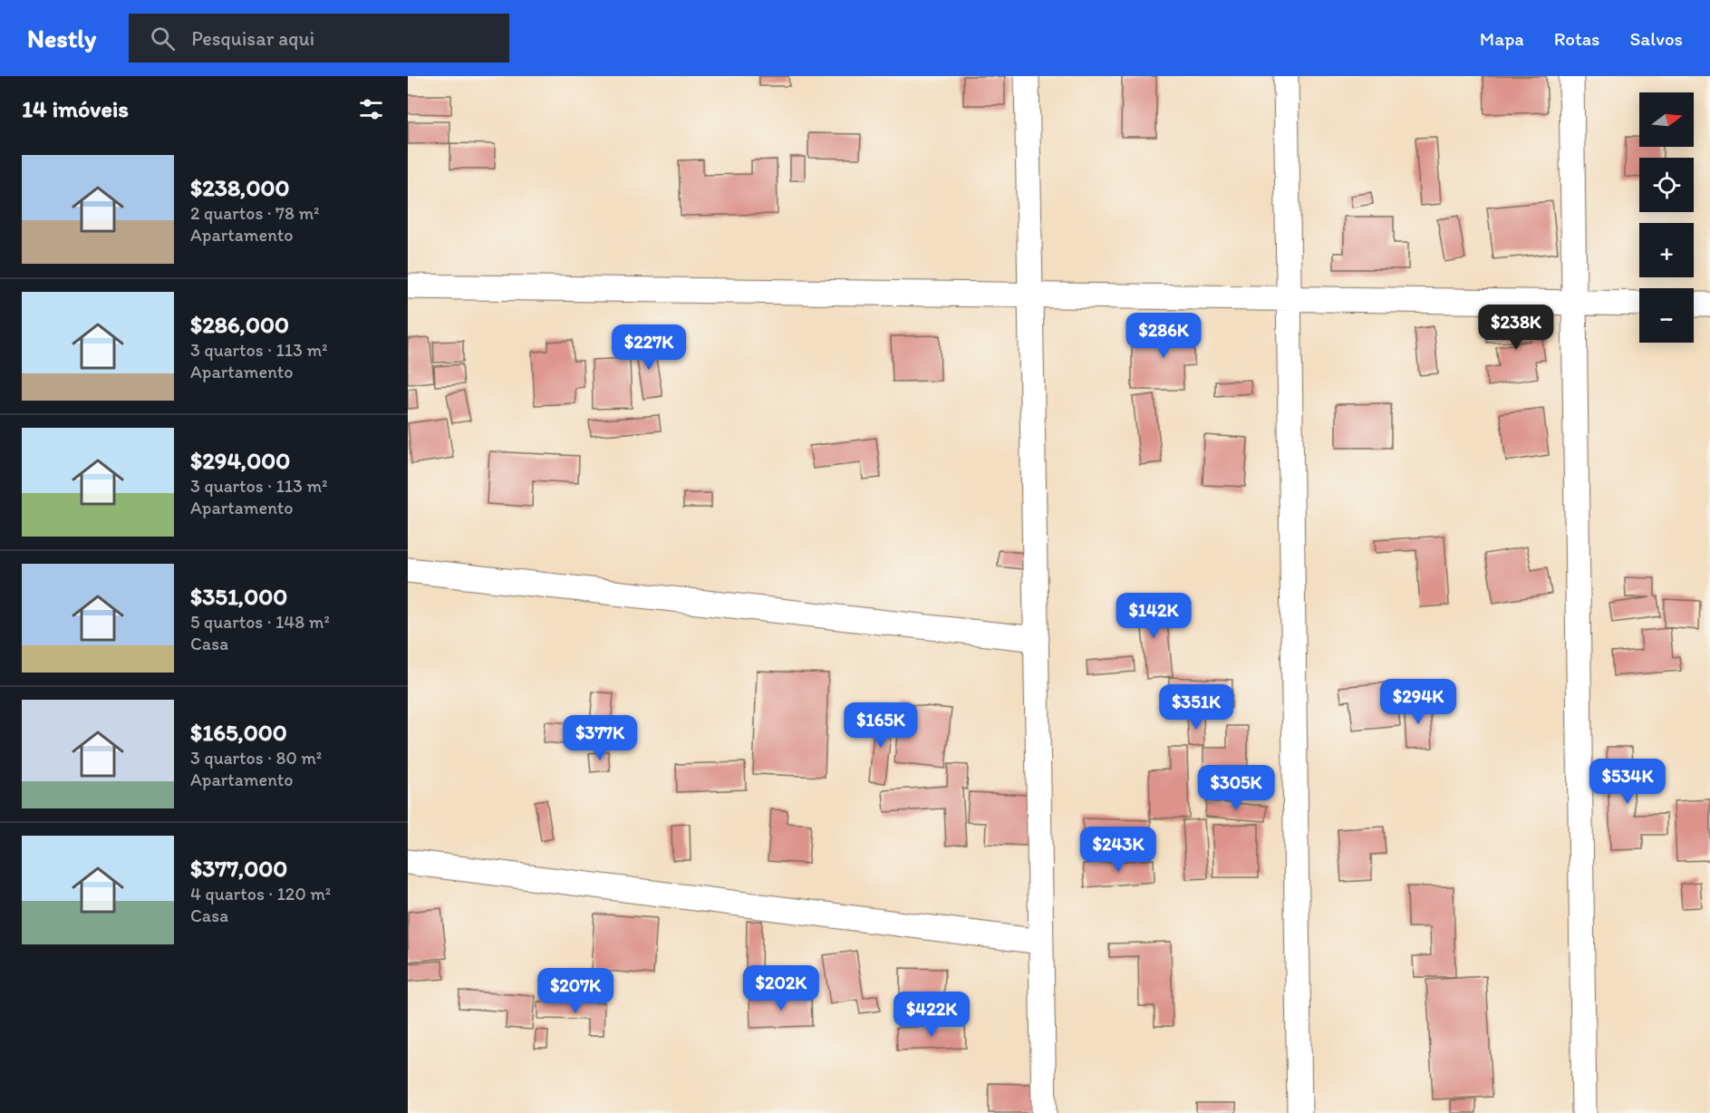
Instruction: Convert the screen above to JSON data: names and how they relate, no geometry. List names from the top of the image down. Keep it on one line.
{"north":"right","page":{"header":"Nestly","search":"Pesquisar aqui","nav":["Mapa","Rotas","Salvos"],"heading":"14 imóveis","map_buttons":["+","−"],"list":[{"name":"$238,000","note":"2 quartos · 78 m² · Apartamento"},{"name":"$286,000","note":"3 quartos · 113 m² · Apartamento"},{"name":"$294,000","note":"3 quartos · 113 m² · Apartamento"},{"name":"$351,000","note":"5 quartos · 148 m² · Casa"},{"name":"$165,000","note":"3 quartos · 80 m² · Apartamento"},{"name":"$377,000","note":"4 quartos · 120 m² · Casa"}],"price":["$238K","$286K","$227K","$142K","$294K","$351K","$165K","$377K","$534K","$305K","$243K","$202K","$207K","$422K"]}}
